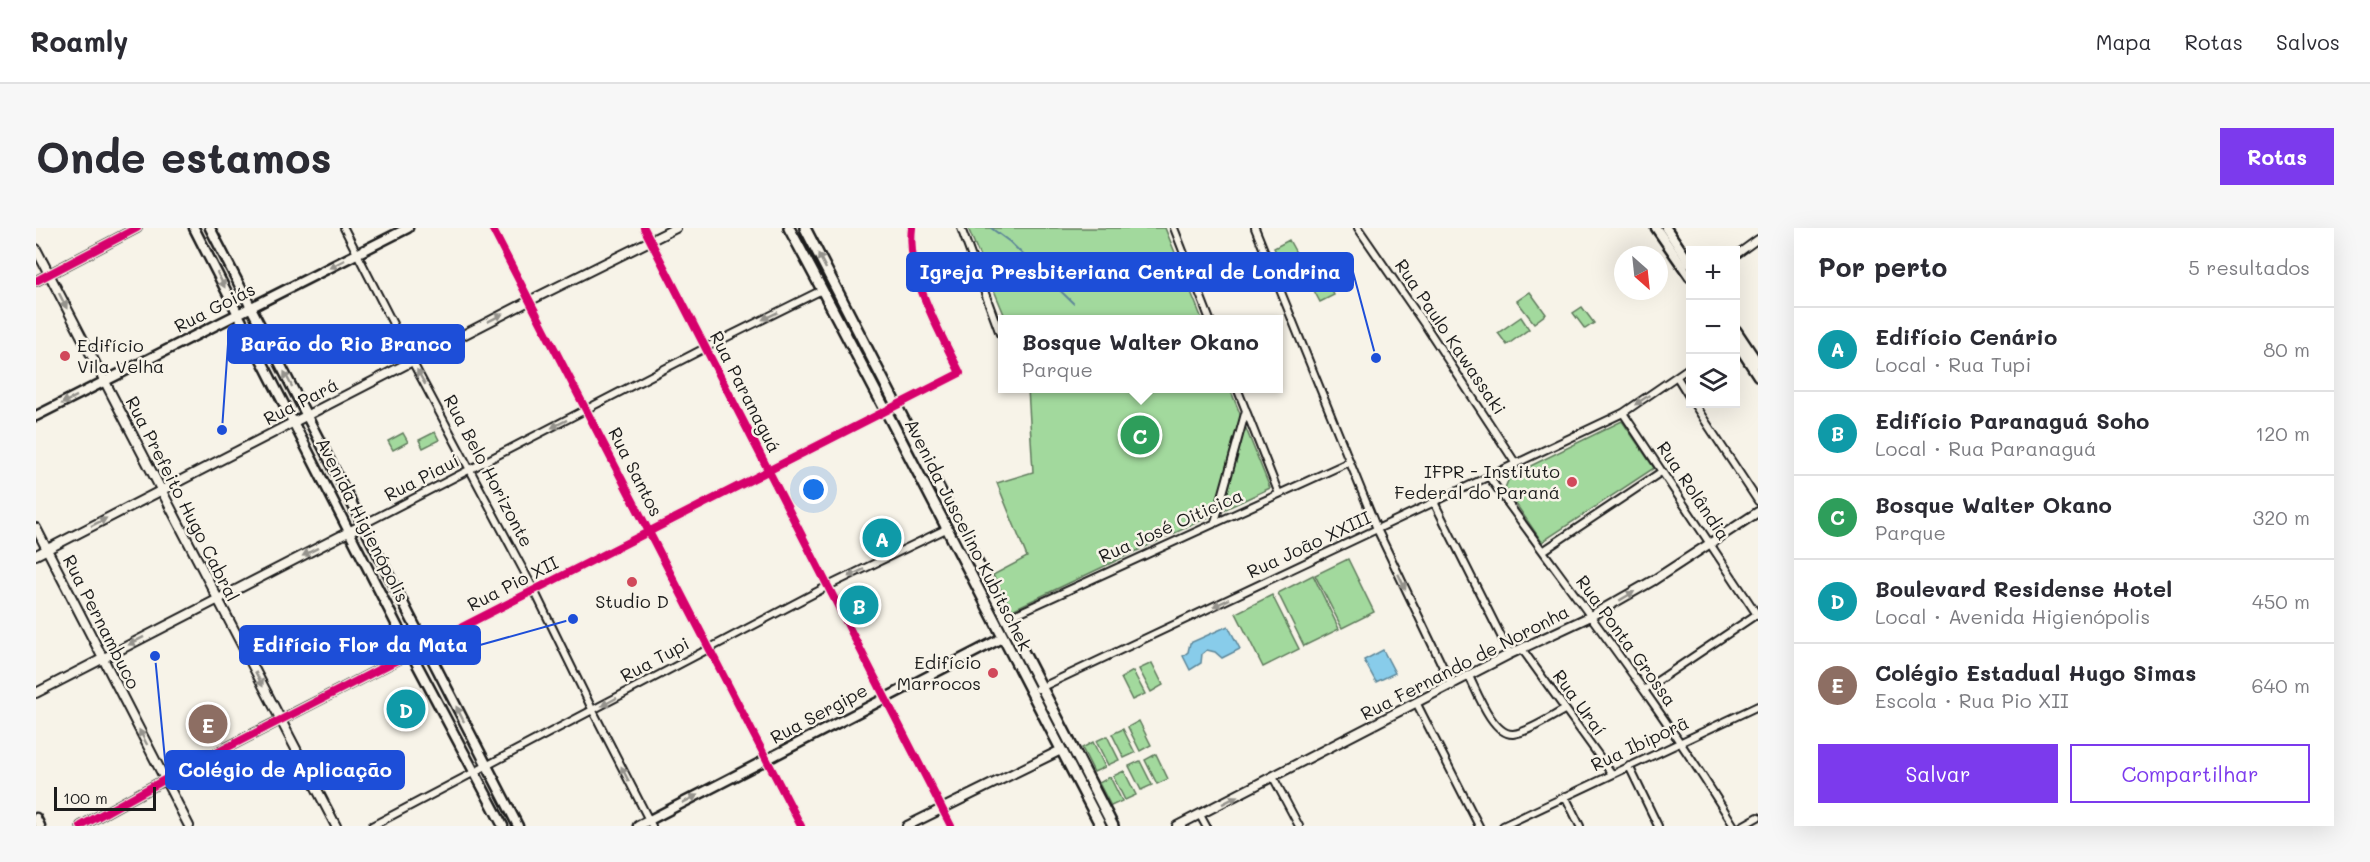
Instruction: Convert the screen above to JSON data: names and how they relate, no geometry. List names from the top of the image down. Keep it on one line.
{"streets":{"main road":["Rua Goiás","Avenida Higienópolis","Avenida Juscelino Kubitschek","Rua Sergipe"],"street":["Rua Paulo Kawassaki","Rua Paranaguá","Rua Pará","Rua Belo Horizonte","Rua Santos","Rua Piauí","Rua Rolândia","Rua Prefeito Hugo Cabral","Rua José Oiticica","Rua João XXIII","Rua Pio XII","Rua Pernambuco","Rua Ponta Grossa","Rua Tupi","Rua Fernando de Noronha","Rua Uraí","Rua Ibiporã"]},"crossings":[["Rua Goiás","Rua Belo Horizonte"],["Rua Goiás","Rua Prefeito Hugo Cabral"],["Rua Goiás","Avenida Higienópolis"],["Rua Paulo Kawassaki","Rua João XXIII"],["Rua Paranaguá","Rua Pará"],["Rua Paranaguá","Rua Piauí"],["Rua Paranaguá","Rua Pio XII"],["Rua Paranaguá","Rua Tupi"],["Rua Paranaguá","Rua Sergipe"],["Rua Pará","Rua Belo Horizonte"],["Rua Pará","Rua Santos"],["Rua Pará","Rua Prefeito Hugo Cabral"],["Rua Pará","Avenida Higienópolis"],["Rua Pará","Rua Pernambuco"],["Rua Belo Horizonte","Rua Piauí"],["Rua Belo Horizonte","Rua Pio XII"],["Rua Belo Horizonte","Rua Tupi"],["Rua Belo Horizonte","Rua Sergipe"],["Rua Santos","Rua Piauí"],["Rua Santos","Rua Pio XII"],["Rua Santos","Rua Tupi"],["Rua Santos","Rua Sergipe"],["Rua Piauí","Rua Prefeito Hugo Cabral"],["Rua Piauí","Avenida Higienópolis"],["Rua Piauí","Avenida Juscelino Kubitschek"],["Rua Piauí","Rua Pernambuco"],["Rua Rolândia","Rua João XXIII"],["Rua Rolândia","Rua Fernando de Noronha"],["Rua Prefeito Hugo Cabral","Rua Pio XII"],["Avenida Higienópolis","Rua Pio XII"],["Avenida Higienópolis","Rua Tupi"],["Rua José Oiticica","Avenida Juscelino Kubitschek"],["Avenida Juscelino Kubitschek","Rua João XXIII"],["Avenida Juscelino Kubitschek","Rua Pio XII"],["Avenida Juscelino Kubitschek","Rua Tupi"],["Avenida Juscelino Kubitschek","Rua Sergipe"],["Rua João XXIII","Rua Ponta Grossa"],["Rua Pio XII","Rua Pernambuco"],["Rua Ponta Grossa","Rua Fernando de Noronha"],["Rua Ponta Grossa","Rua Ibiporã"],["Rua Fernando de Noronha","Rua Uraí"],["Rua Uraí","Rua Ibiporã"]],"one_way":["Rua Goiás","Rua Pará","Rua Belo Horizonte","Rua Piauí","Rua Prefeito Hugo Cabral","Rua João XXIII","Rua Pernambuco","Rua Tupi"],"places":["Edifício Vila Velha","Igreja Presbiteriana Central de Londrina","Barão do Rio Branco","IFPR - Instituto Federal do Paraná","Studio D","Edifício Flor da Mata","Colégio de Aplicação","Edifício Marrocos"],"scale_bar":"100 m","north":"bottom right","page":{"header":"Roamly","nav":["Mapa","Rotas","Salvos"],"buttons":["Rotas",["Salvar","Compartilhar"]],"title":"Onde estamos","heading":["Por perto","5 resultados"],"map_buttons":["+","−"],"list":[{"mark":"A","name":"Edifício Cenário","note":"Local · Rua Tupi","value":"80 m"},{"mark":"B","name":"Edifício Paranaguá Soho","note":"Local · Rua Paranaguá","value":"120 m"},{"mark":"C","name":"Bosque Walter Okano","note":"Parque","value":"320 m"},{"mark":"D","name":"Boulevard Residense Hotel","note":"Local · Avenida Higienópolis","value":"450 m"},{"mark":"E","name":"Colégio Estadual Hugo Simas","note":"Escola · Rua Pio XII","value":"640 m"}],"popup":["Bosque Walter Okano","Parque"],"pins":["C","A","B","D","E"],"scale":"100 m"}}
